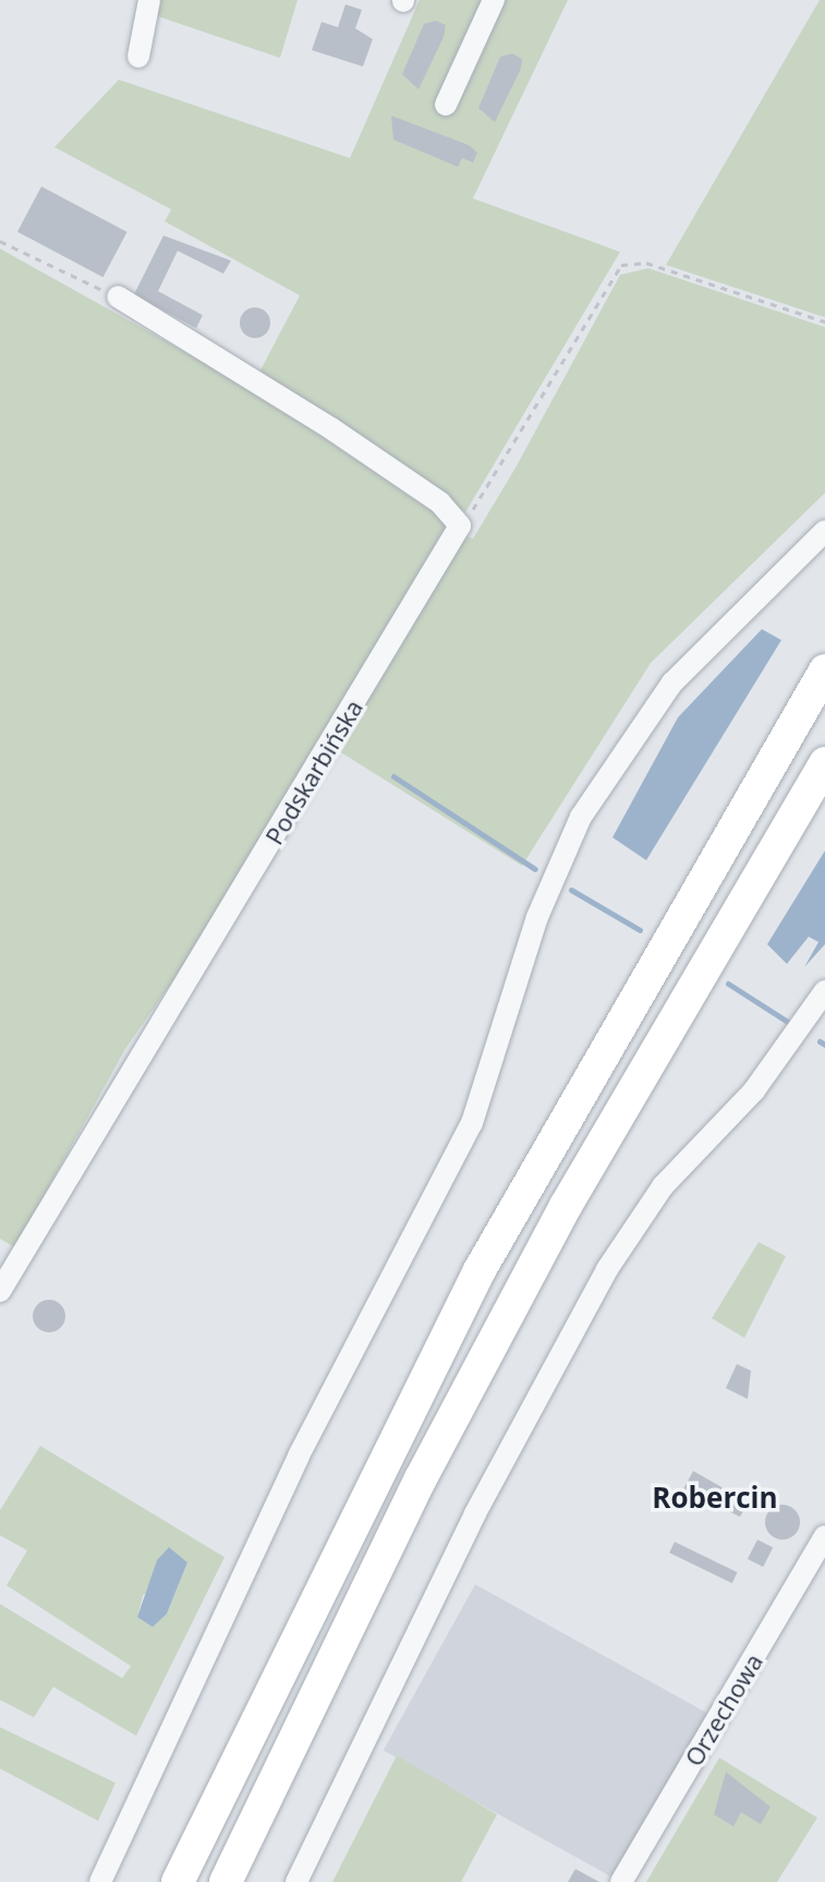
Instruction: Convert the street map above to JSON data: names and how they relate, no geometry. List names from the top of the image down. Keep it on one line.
{"streets":{"street":["Podskarbińska","Orzechowa"]},"districts":["Robercin"]}
